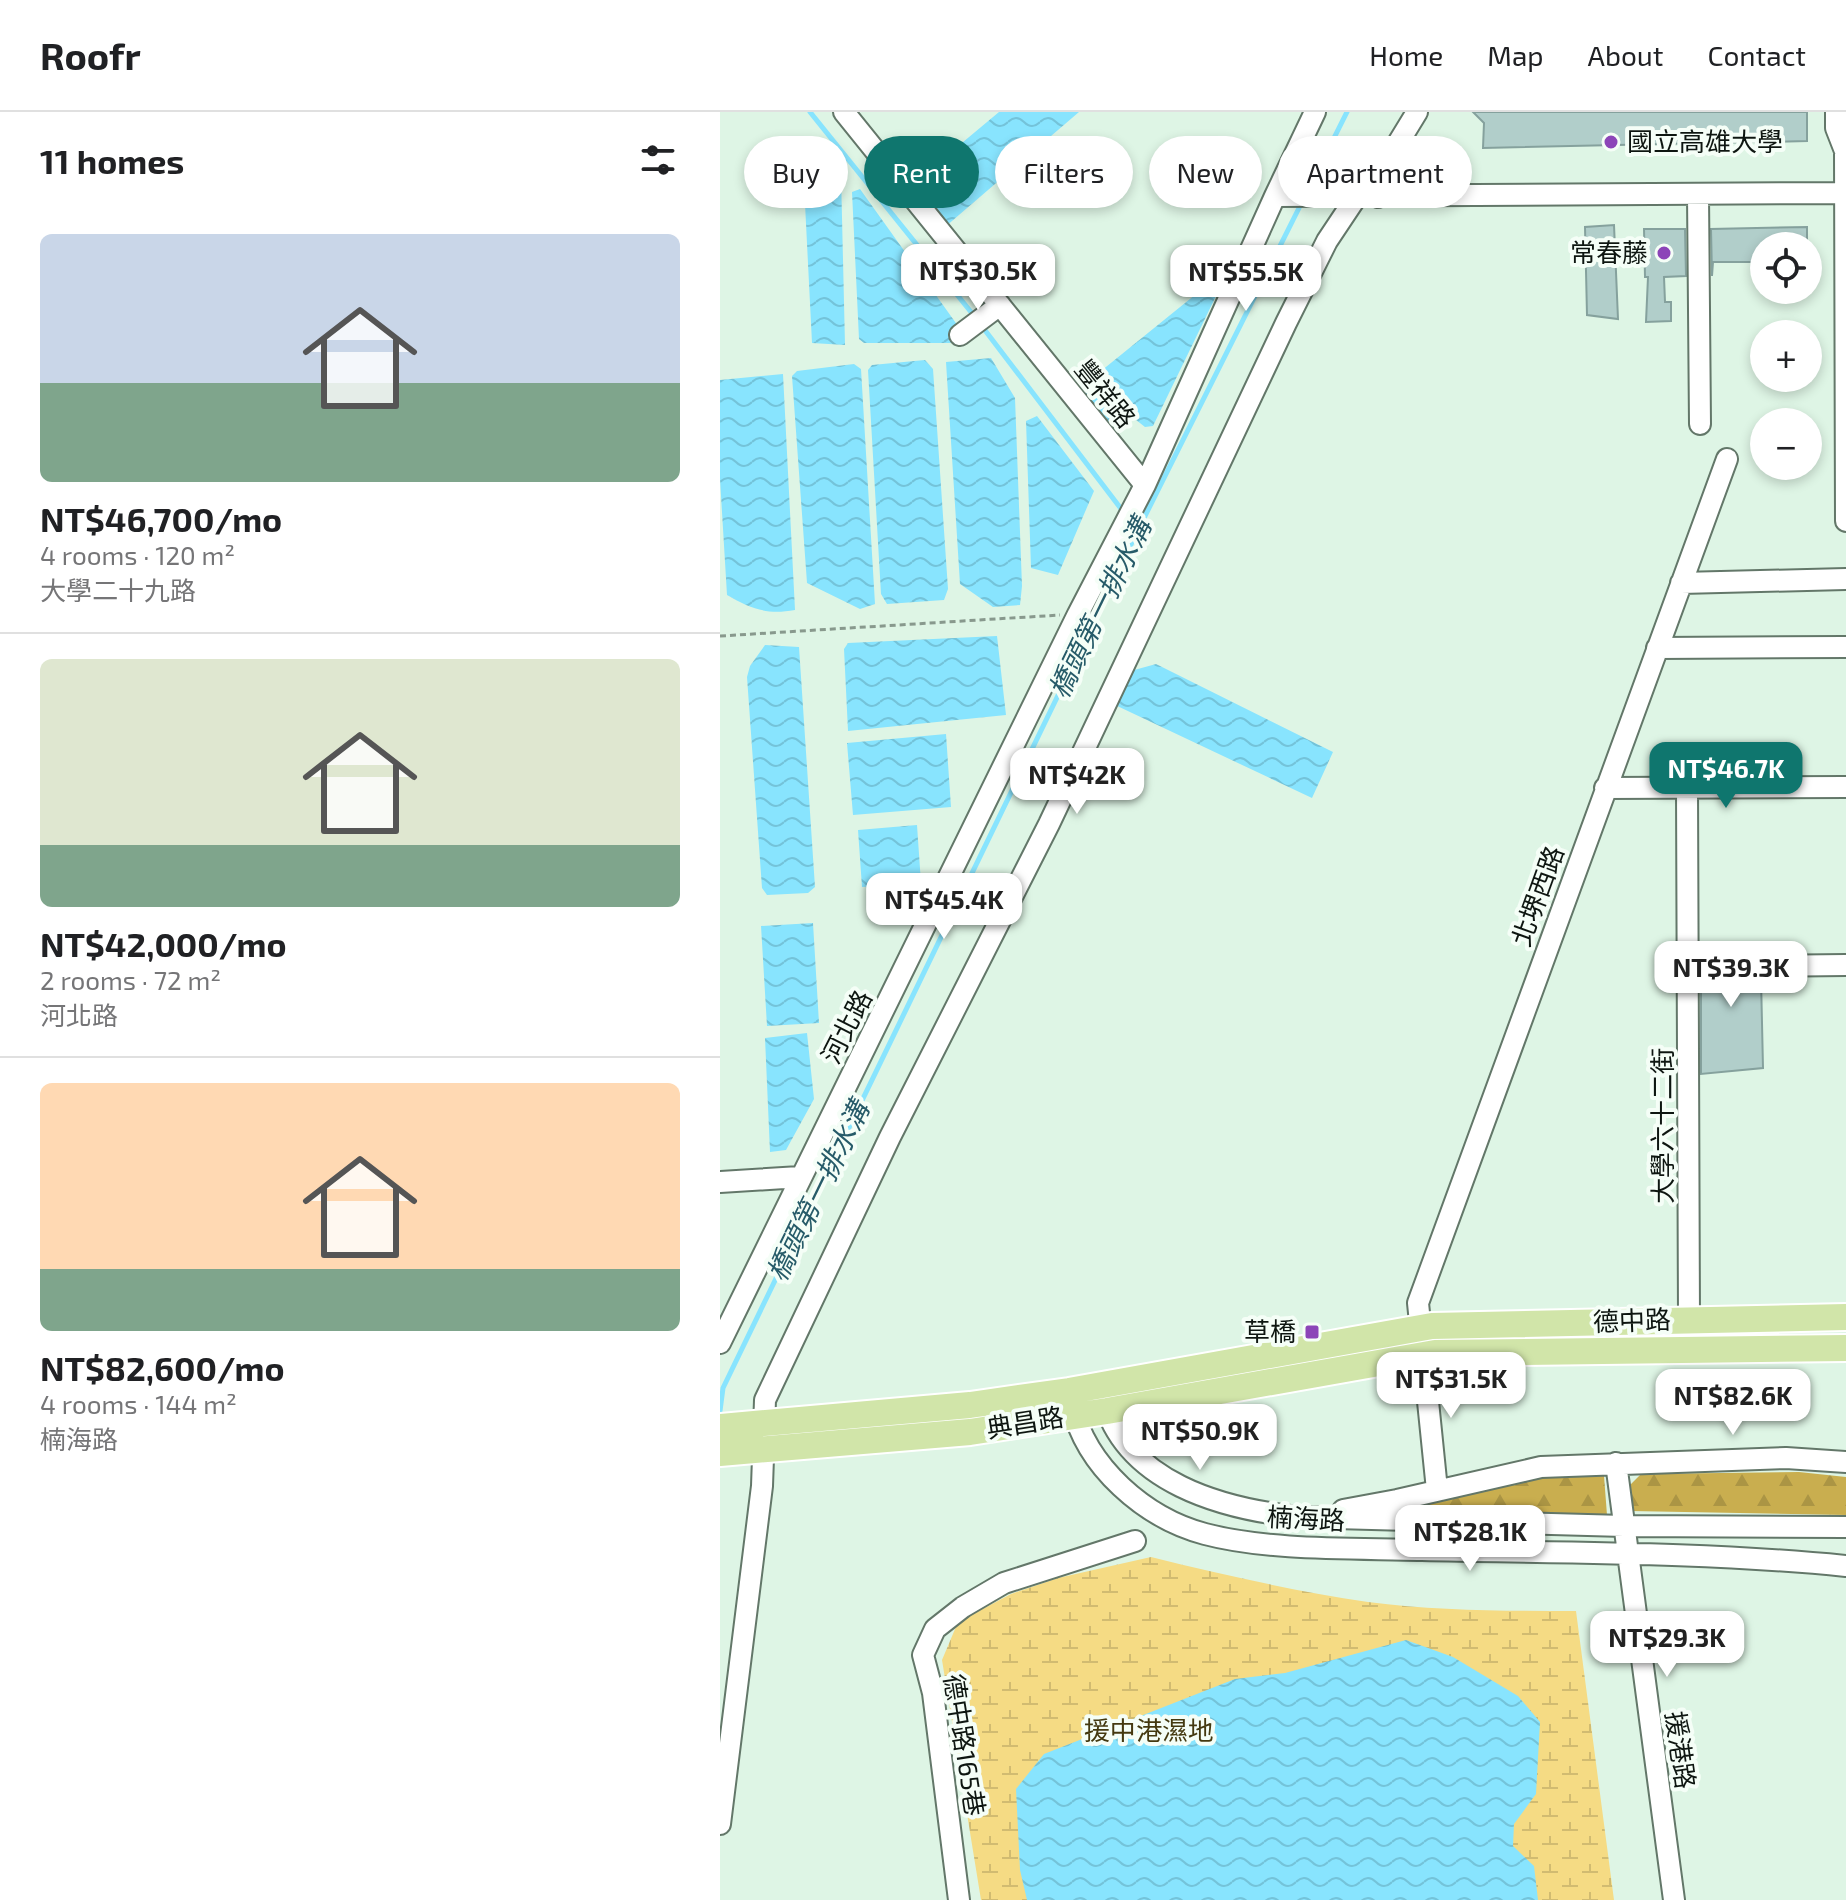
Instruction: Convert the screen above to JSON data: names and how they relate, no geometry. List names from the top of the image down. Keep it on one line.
{"streets":{"main road":["德中路","典昌路"],"street":["豐祥路","北堺西路","河北路","大學六十二街","楠海路","德中路165巷","援港路"]},"crossings":[["豐祥路","河北路"],["北堺西路","德中路"],["北堺西路","典昌路"],["北堺西路","楠海路"],["大學六十二街","德中路"],["德中路","典昌路"],["典昌路","楠海路"],["楠海路","援港路"]],"water":["橋頭第一排水溝"],"parks":["援中港濕地"],"places":{"other":["國立高雄大學","常春藤"],"transit":["草橋"]},"page":{"header":"Roofr","nav":["Home","Map","About","Contact"],"heading":"11 homes","chip":["Buy","Rent","Filters","New","Apartment"],"list":[{"name":"NT$46,700/mo","note":"4 rooms · 120 m² · 大學二十九路"},{"name":"NT$42,000/mo","note":"2 rooms · 72 m² · 河北路"},{"name":"NT$82,600/mo","note":"4 rooms · 144 m² · 楠海路"}],"map_buttons":["+","−"],"price":["NT$30.5K","NT$55.5K","NT$46.7K","NT$42K","NT$45.4K","NT$39.3K","NT$31.5K","NT$82.6K","NT$50.9K","NT$28.1K","NT$29.3K"]}}
